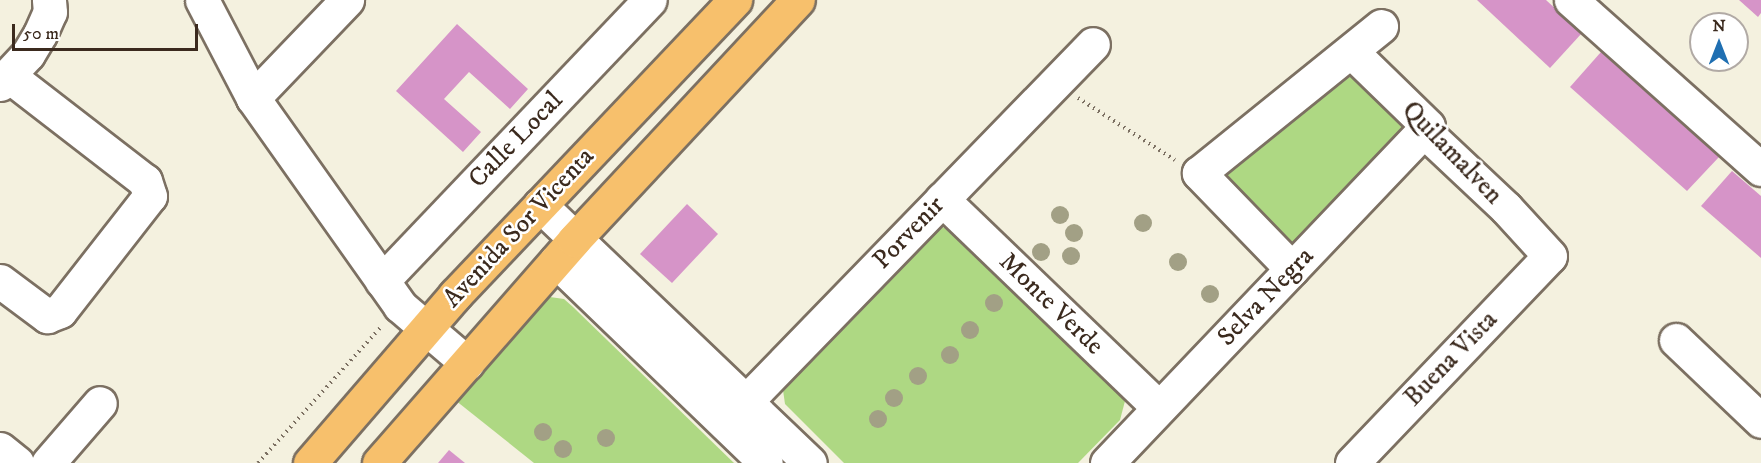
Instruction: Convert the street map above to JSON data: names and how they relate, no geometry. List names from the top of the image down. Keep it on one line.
{"streets":{"main road":["Avenida Sor Vicenta"],"street":["Calle Local","Quilamalven","Porvenir","Selva Negra","Monte Verde","Buena Vista"]},"crossings":[["Quilamalven","Selva Negra"],["Quilamalven","Buena Vista"],["Porvenir","Monte Verde"],["Selva Negra","Monte Verde"]],"scale_bar":"50 m","north":"top"}
